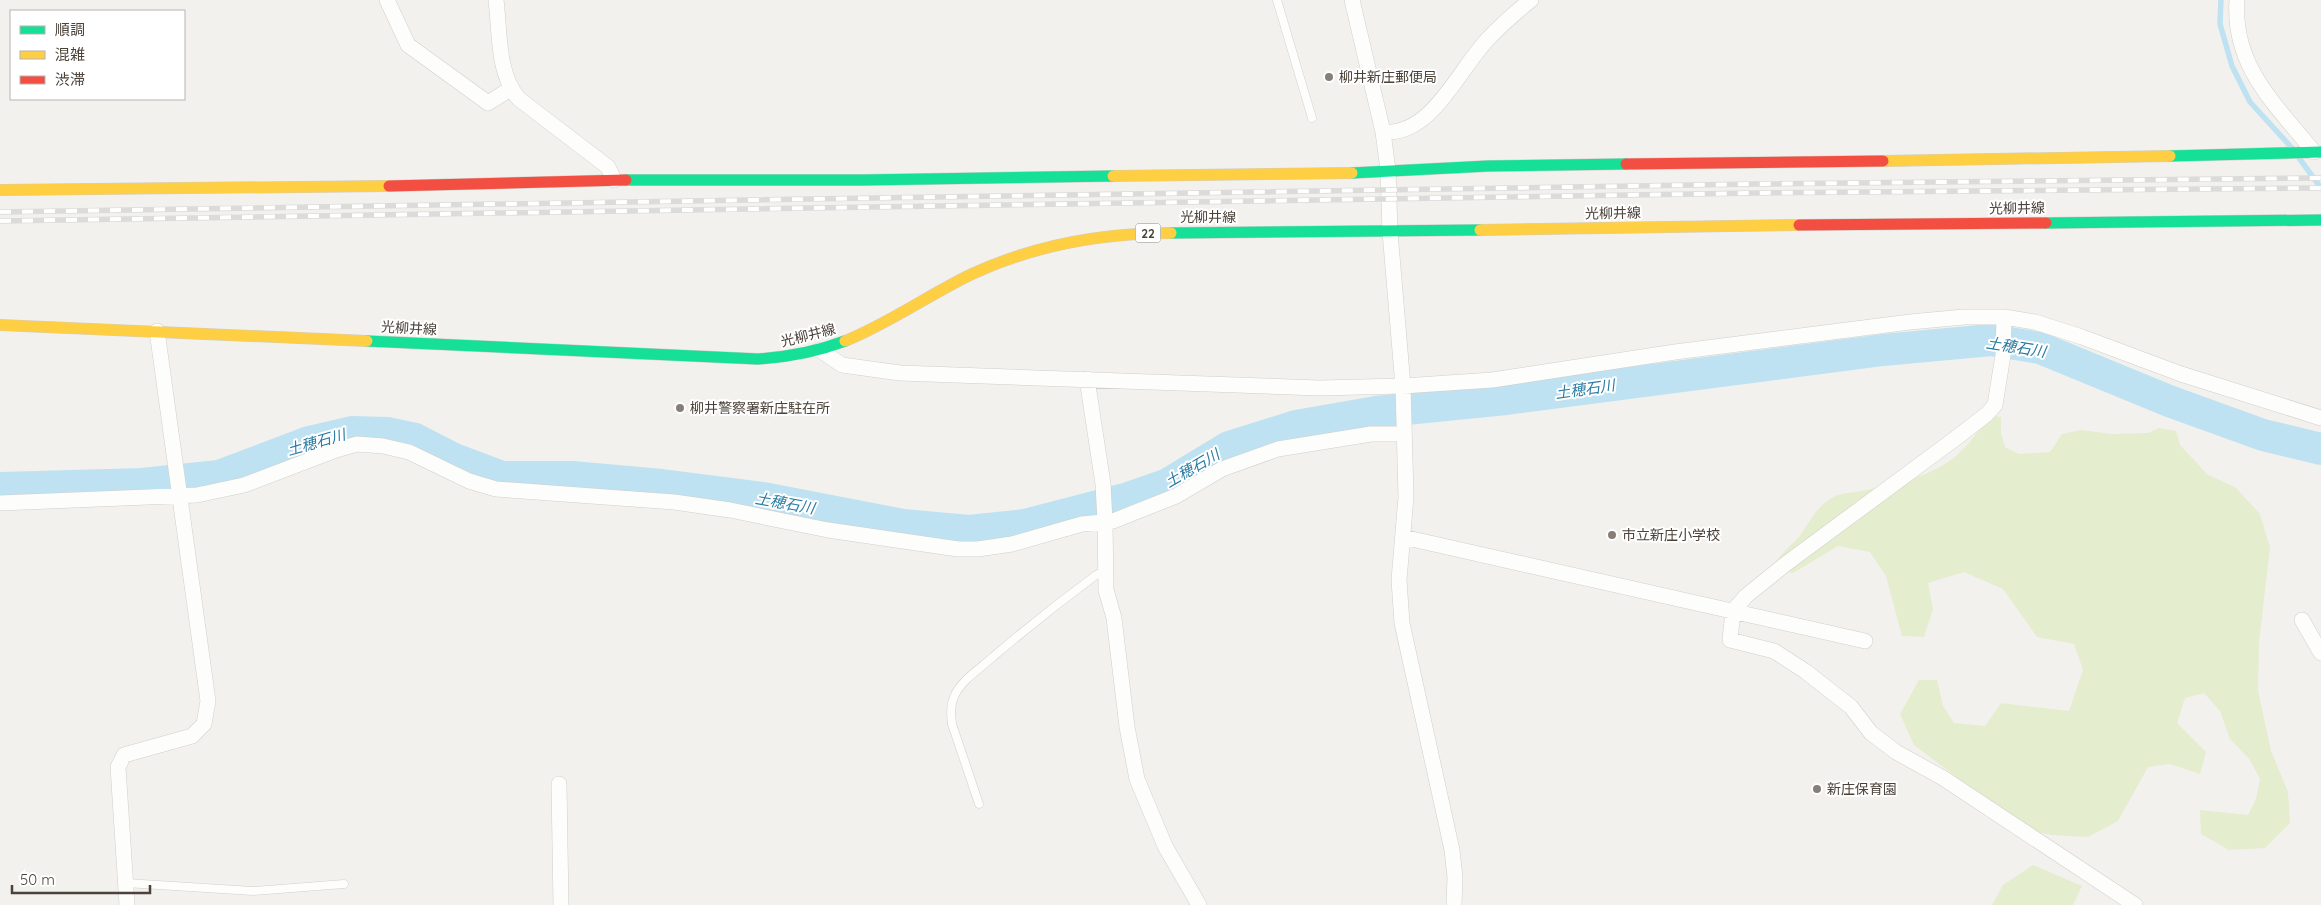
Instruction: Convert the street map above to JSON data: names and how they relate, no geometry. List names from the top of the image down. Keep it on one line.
{"streets":{"main road":["光柳井線","22"]},"water":["土穂石川"],"places":["柳井新庄郵便局","柳井警察署新庄駐在所","市立新庄小学校","新庄保育園"],"legend":["順調","混雑","渋滞"],"scale_bar":"50 m"}
